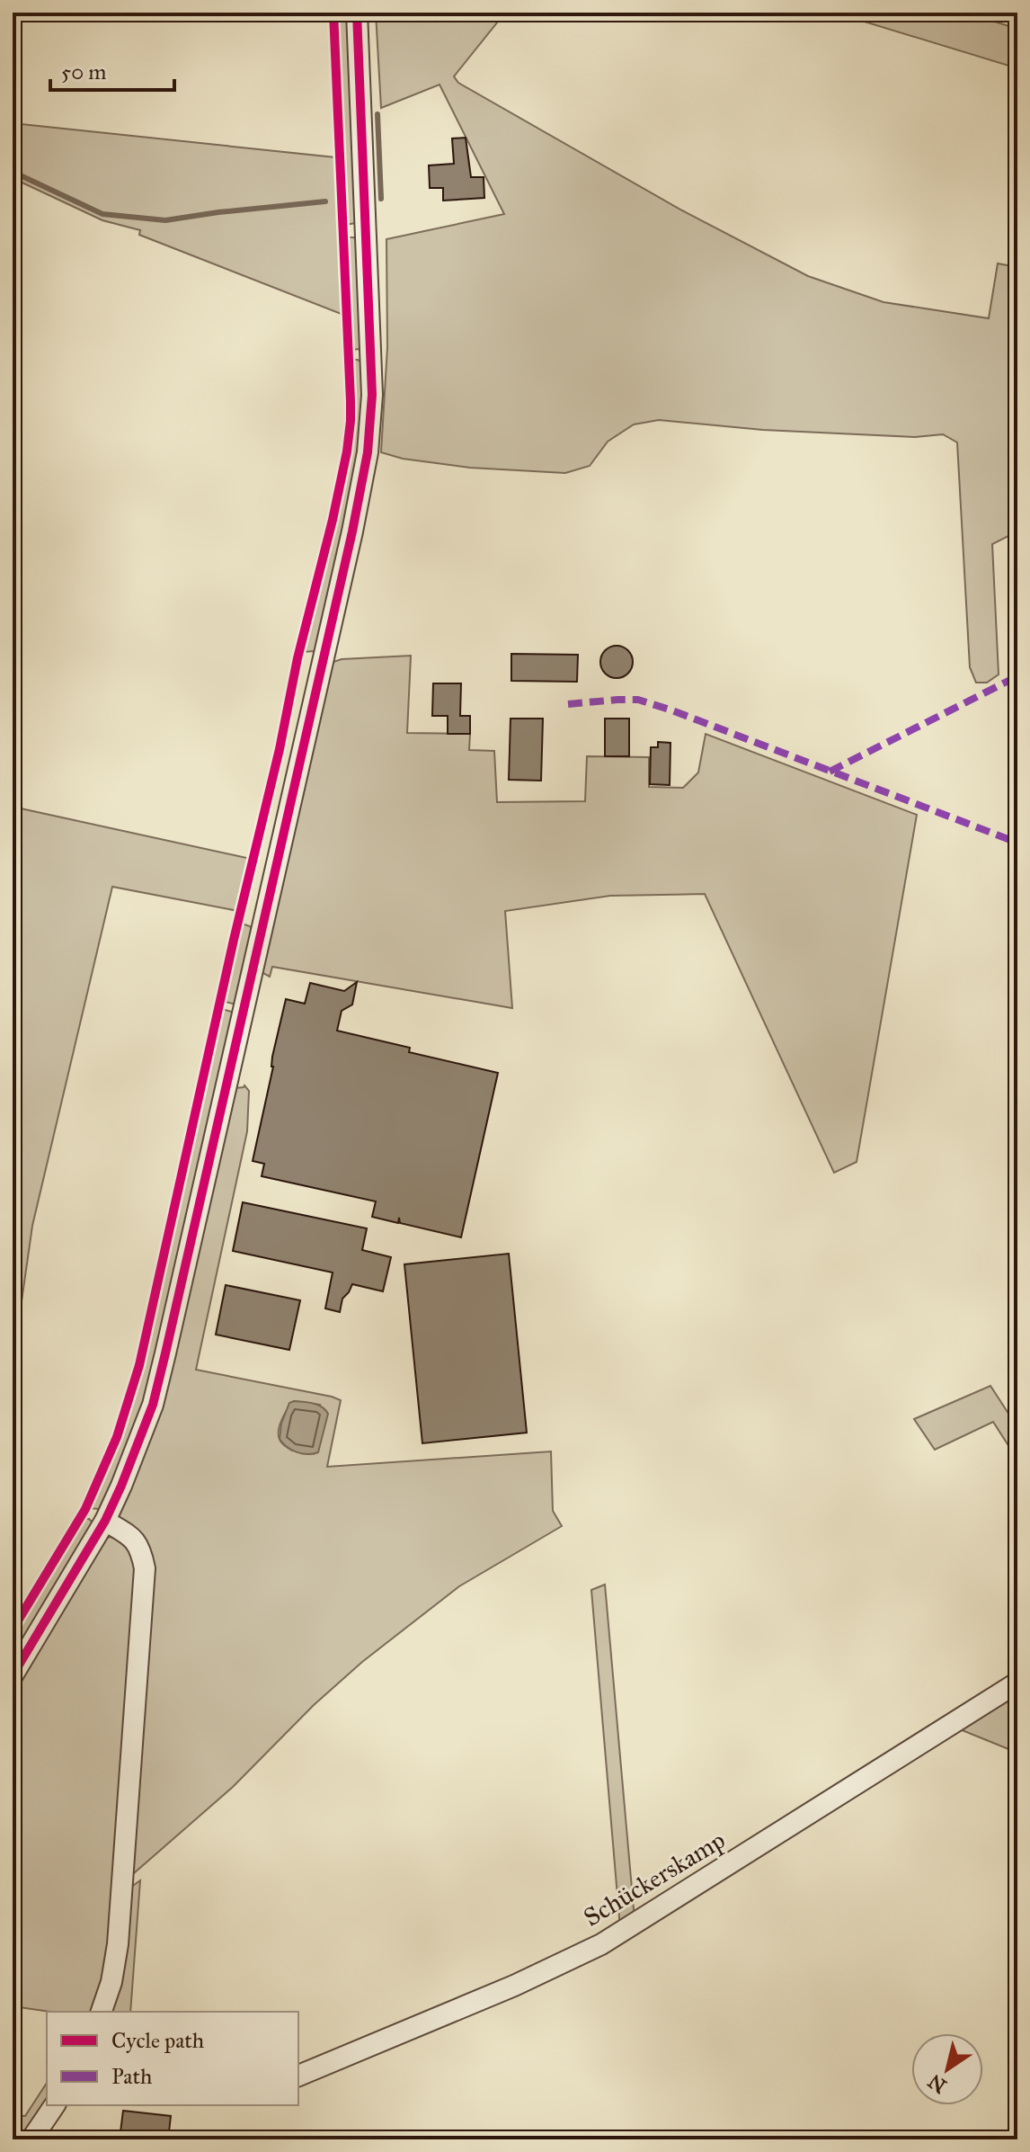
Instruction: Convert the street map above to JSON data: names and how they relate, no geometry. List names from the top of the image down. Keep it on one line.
{"streets":{"street":["Schückerskamp"]},"legend":["Cycle path","Path"],"scale_bar":"50 m","north":"bottom left"}
